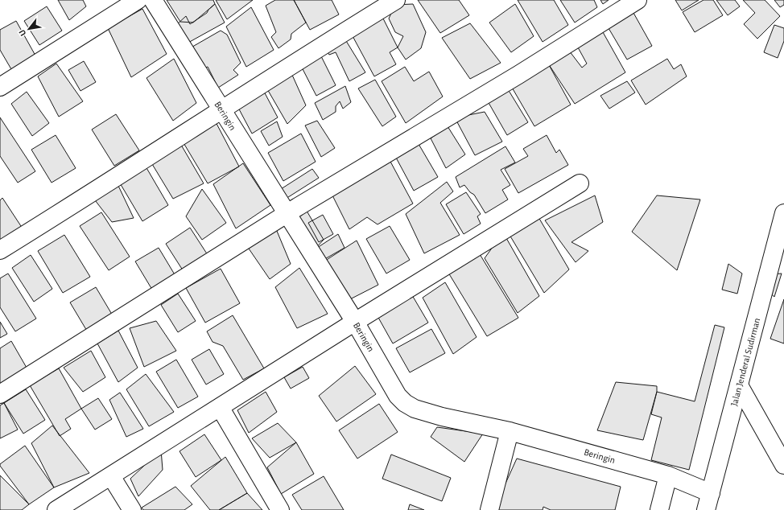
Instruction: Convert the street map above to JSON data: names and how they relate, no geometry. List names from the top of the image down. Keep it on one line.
{"streets":{"street":["Beringin","Jalan Jenderal Sudirman"]},"crossings":[["Beringin","Jalan Jenderal Sudirman"]],"north":"bottom left"}
